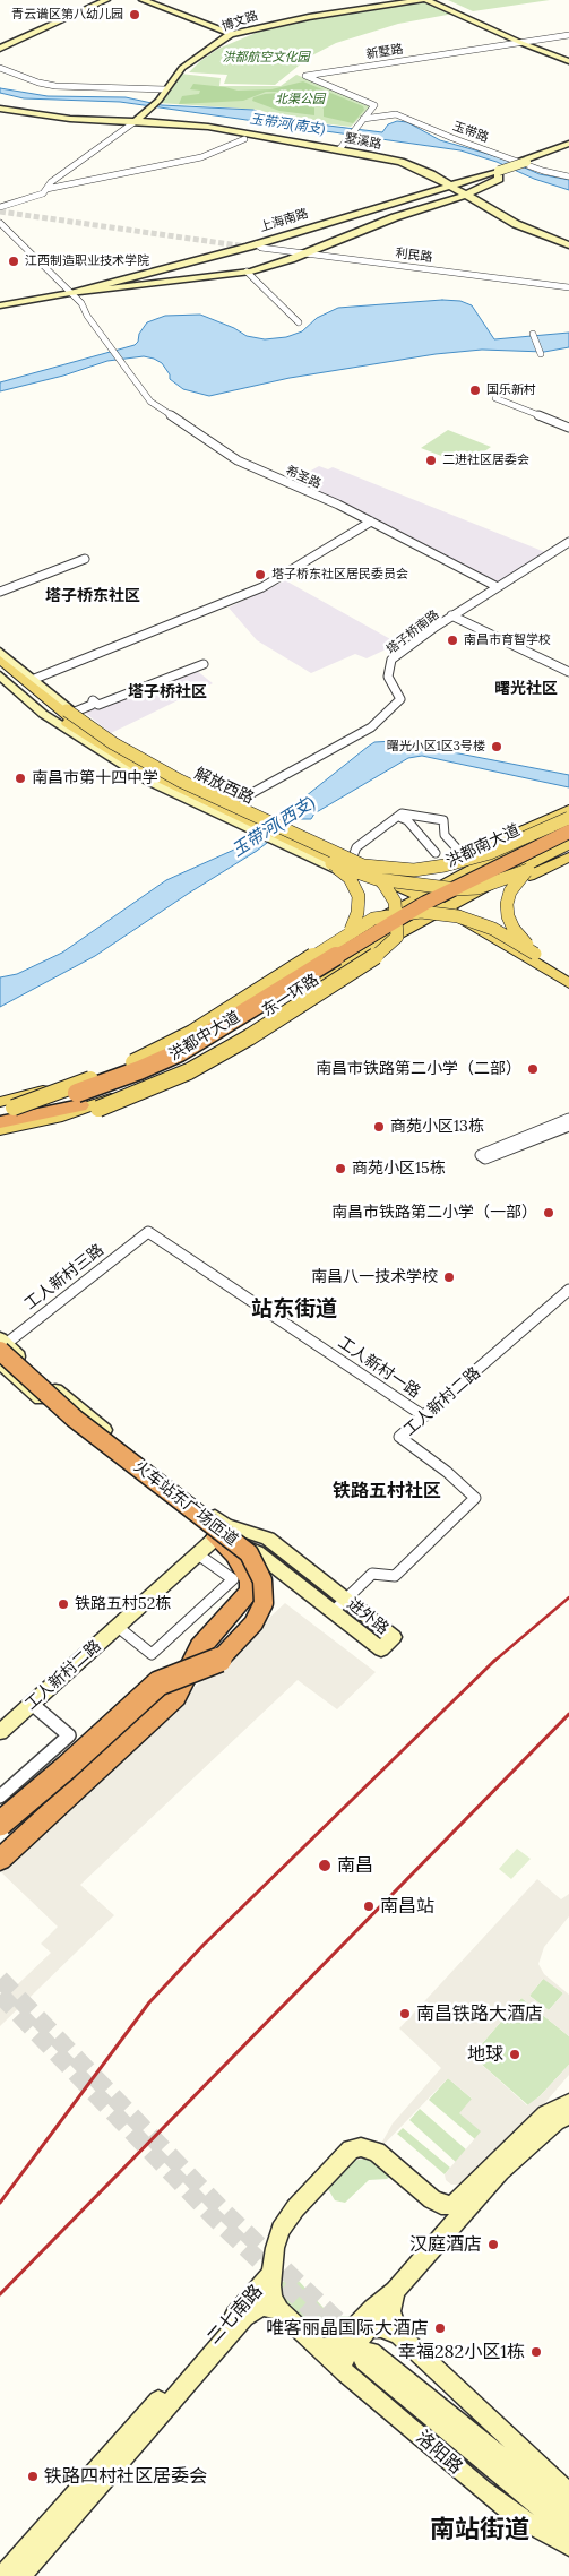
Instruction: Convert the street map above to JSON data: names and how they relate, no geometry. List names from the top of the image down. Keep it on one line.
{"streets":{"highway":["东一环路","火车站东广场匝道"],"main road":["解放西路","洪都南大道","洪都中大道"],"street":["博文路","新墅路","玉带路","墅溪路","上海南路","利民路","希圣路","塔子桥南路","工人新村三路","工人新村一路","工人新村二路","进外路","二七南路","洛阳路"]},"crossings":[["博文路","墅溪路"],["新墅路","玉带路"],["墅溪路","上海南路"],["上海南路","利民路"],["上海南路","希圣路"],["希圣路","塔子桥南路"],["塔子桥南路","解放西路"],["解放西路","洪都南大道"],["解放西路","洪都中大道"],["洪都南大道","洪都中大道"],["东一环路","洪都中大道"],["工人新村三路","工人新村一路"],["工人新村三路","火车站东广场匝道"],["工人新村三路","进外路"],["工人新村一路","工人新村二路"],["工人新村二路","火车站东广场匝道"],["工人新村二路","进外路"],["火车站东广场匝道","进外路"],["二七南路","洛阳路"]],"districts":["塔子桥东社区","曙光社区","塔子桥社区","站东街道","铁路五村社区","南站街道"],"water":["玉带河(南支)","玉带河(西支)"],"parks":["洪都航空文化园","北渠公园"],"places":["青云谱区第八幼儿园","江西制造职业技术学院","国乐新村","二进社区居委会","塔子桥东社区居民委员会","南昌市育智学校","曙光小区1区3号楼","南昌市第十四中学","南昌市铁路第二小学（二部）","商苑小区13栋","商苑小区15栋","南昌市铁路第二小学（一部）","南昌八一技术学校","铁路五村52栋","南昌","南昌站","南昌铁路大酒店","地球","汉庭酒店","唯客丽晶国际大酒店","幸福282小区1栋","铁路四村社区居委会"]}
